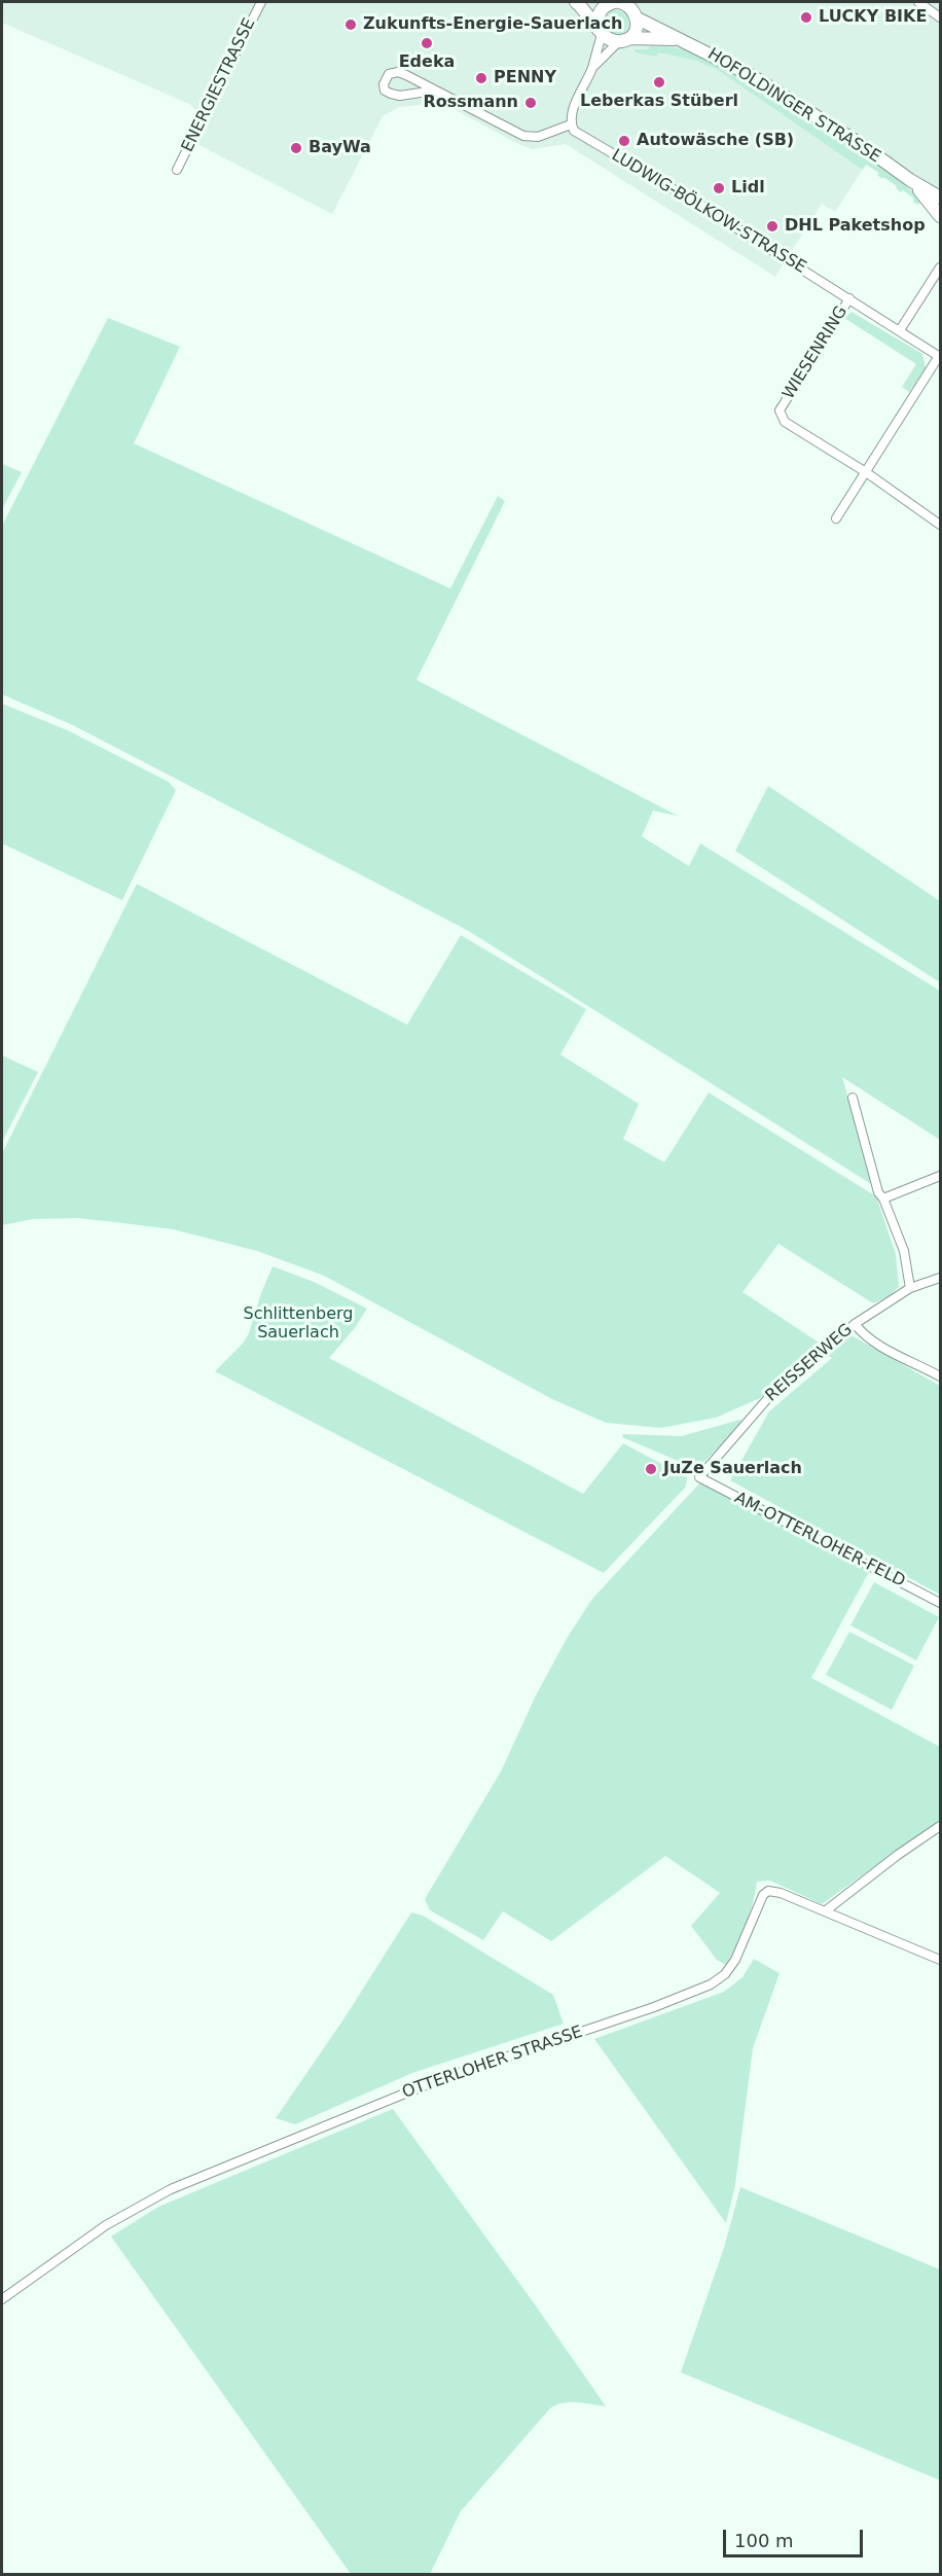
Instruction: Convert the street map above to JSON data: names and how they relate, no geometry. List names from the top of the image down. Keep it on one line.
{"streets":{"main road":["HOFOLDINGER STRASSE"],"street":["ENERGIESTRASSE","LUDWIG-BÖLKOW-STRASSE","WIESENRING","REISSERWEG","AM-OTTERLOHER-FELD","OTTERLOHER STRASSE"]},"crossings":[["LUDWIG-BÖLKOW-STRASSE","WIESENRING"],["REISSERWEG","AM-OTTERLOHER-FELD"]],"parks":["Schlittenberg Sauerlach"],"places":["LUCKY BIKE","Zukunfts-Energie-Sauerlach","Edeka","PENNY","Leberkas Stüberl","Rossmann","Autowäsche (SB)","BayWa","Lidl","DHL Paketshop","JuZe Sauerlach"],"scale_bar":"100 m"}
